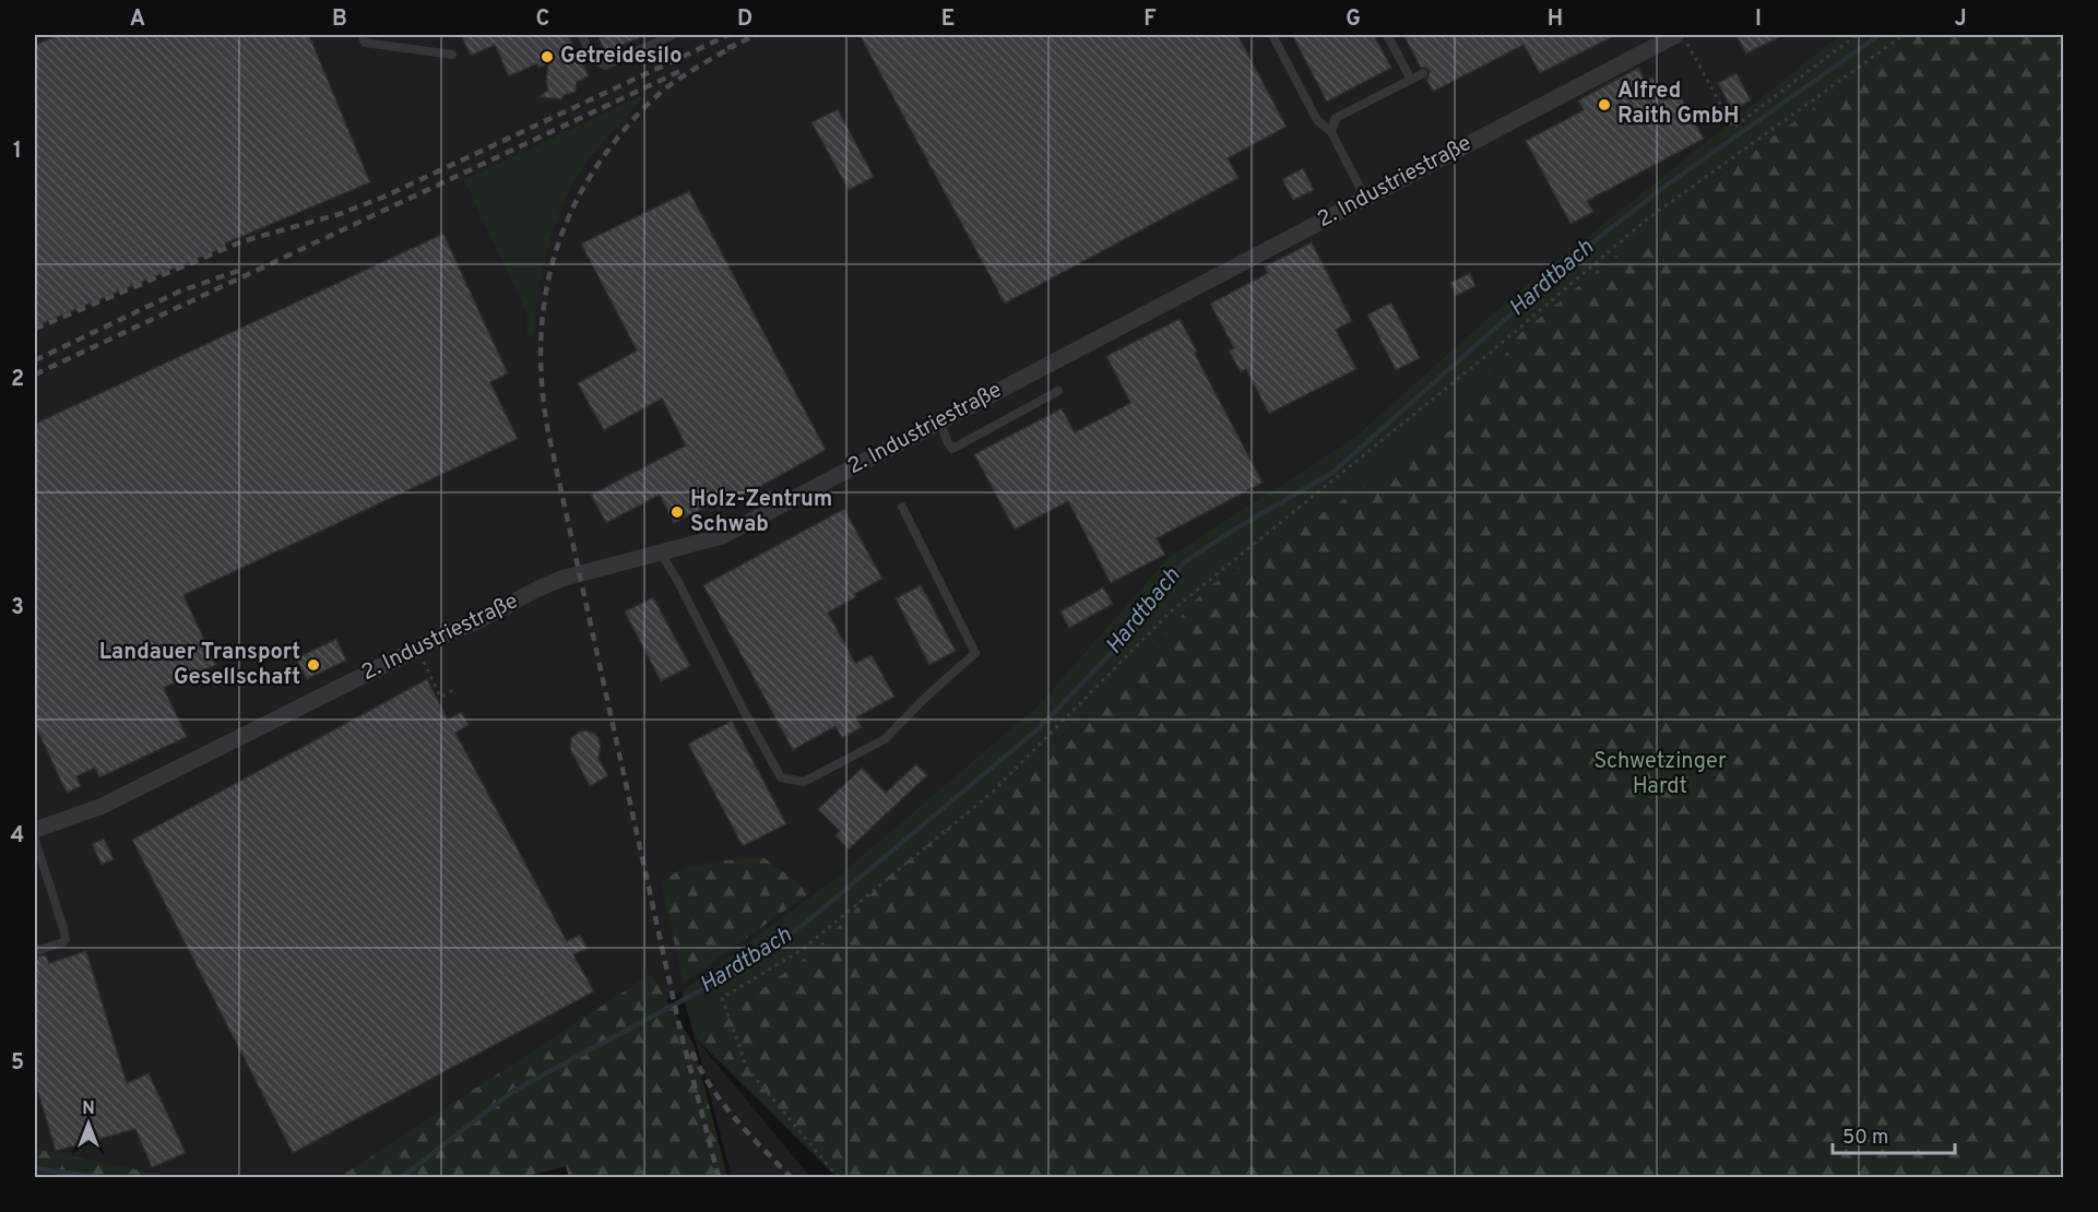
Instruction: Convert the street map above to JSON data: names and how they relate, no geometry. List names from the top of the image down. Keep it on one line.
{"streets":{"street":["2. Industriestraße"]},"water":["Hardtbach"],"parks":["Schwetzinger Hardt"],"places":["Getreidesilo","Alfred Raith GmbH","Holz-Zentrum Schwab","Landauer Transport Gesellschaft"],"scale_bar":"50 m","north":"top","grid":{"columns":["A","B","C","D","E","F","G","H","I","J"],"rows":["1","2","3","4","5"]}}
